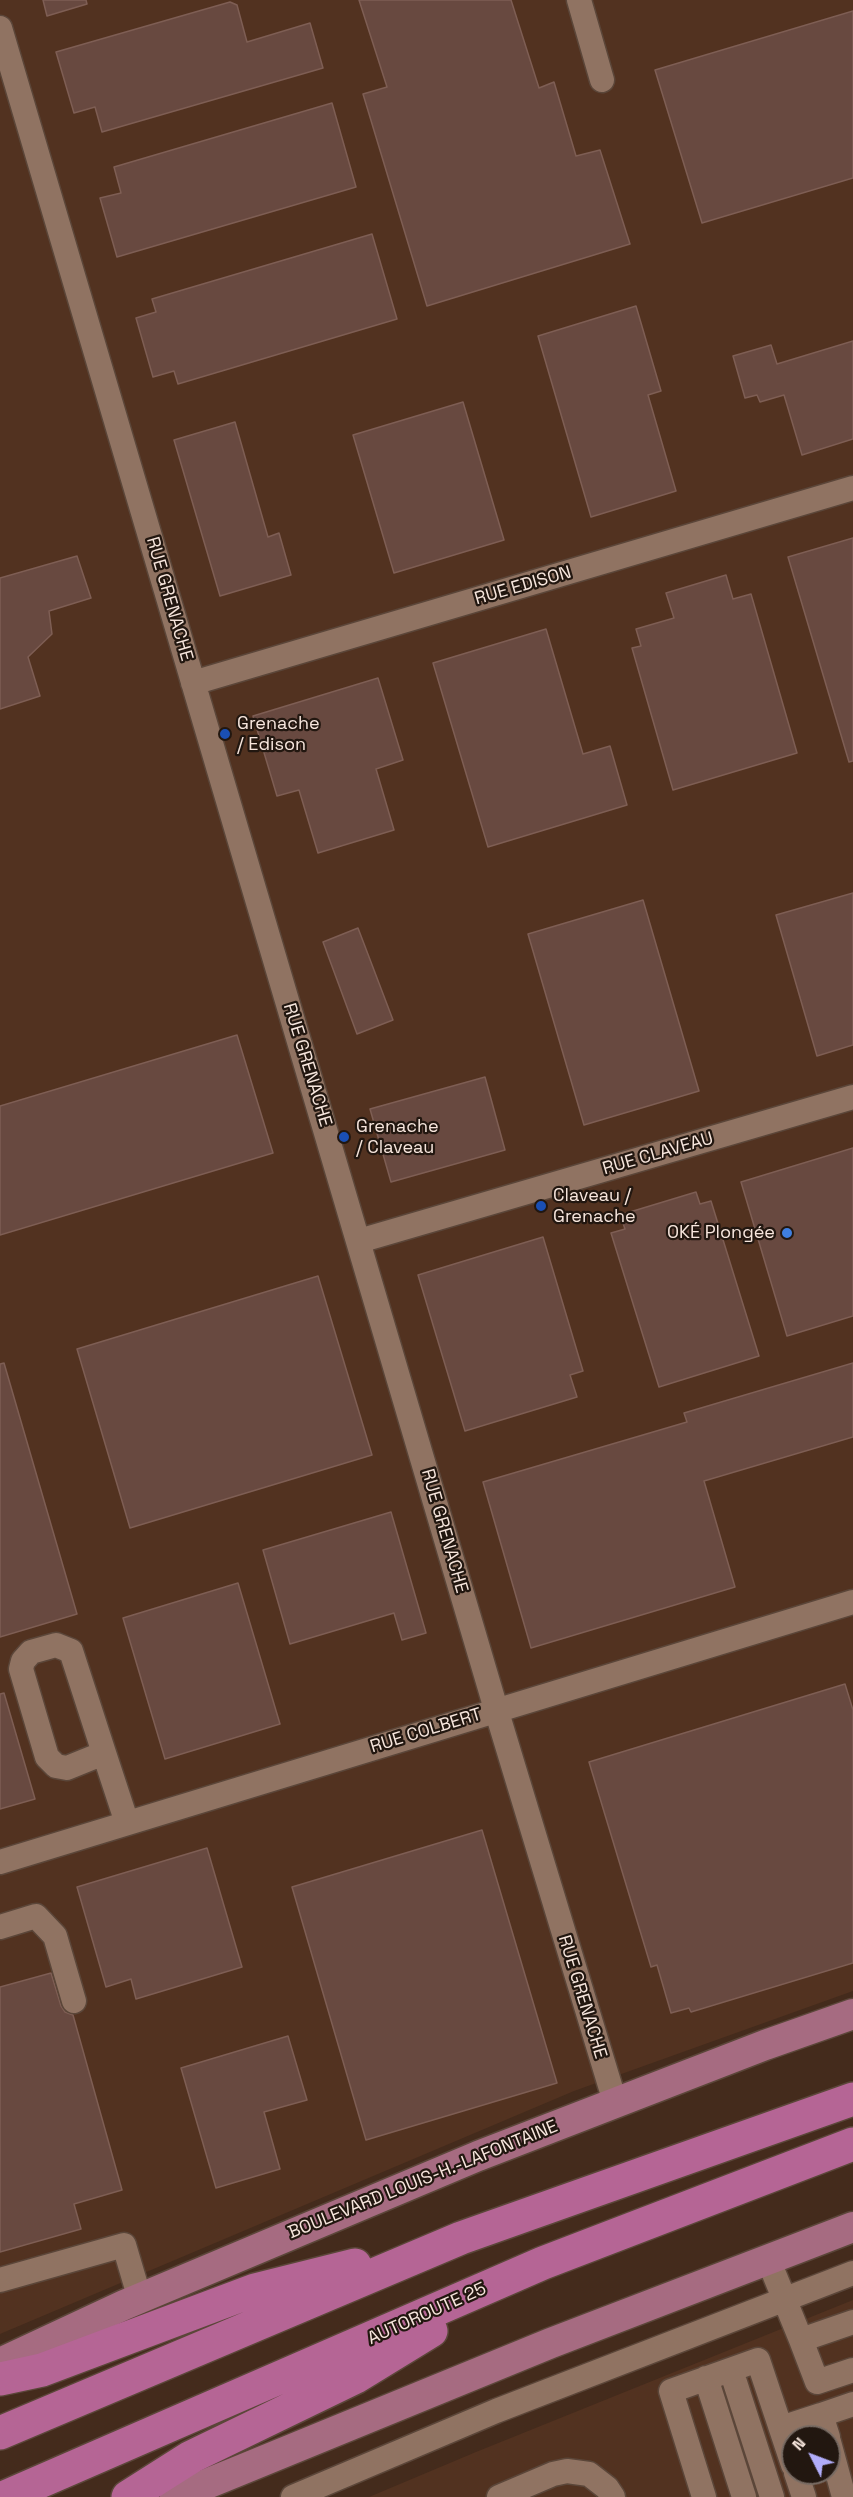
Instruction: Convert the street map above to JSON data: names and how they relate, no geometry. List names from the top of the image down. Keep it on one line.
{"streets":{"highway":["AUTOROUTE 25"],"main road":["BOULEVARD LOUIS-H.-LAFONTAINE"],"street":["RUE EDISON","RUE GRENACHE","RUE CLAVEAU","RUE COLBERT"]},"crossings":[["RUE EDISON","RUE GRENACHE"],["RUE GRENACHE","RUE CLAVEAU"],["RUE GRENACHE","RUE COLBERT"],["RUE GRENACHE","BOULEVARD LOUIS-H.-LAFONTAINE"]],"places":["Grenache / Edison","Grenache / Claveau","Claveau / Grenache","OKÉ Plongée"],"north":"top left"}
